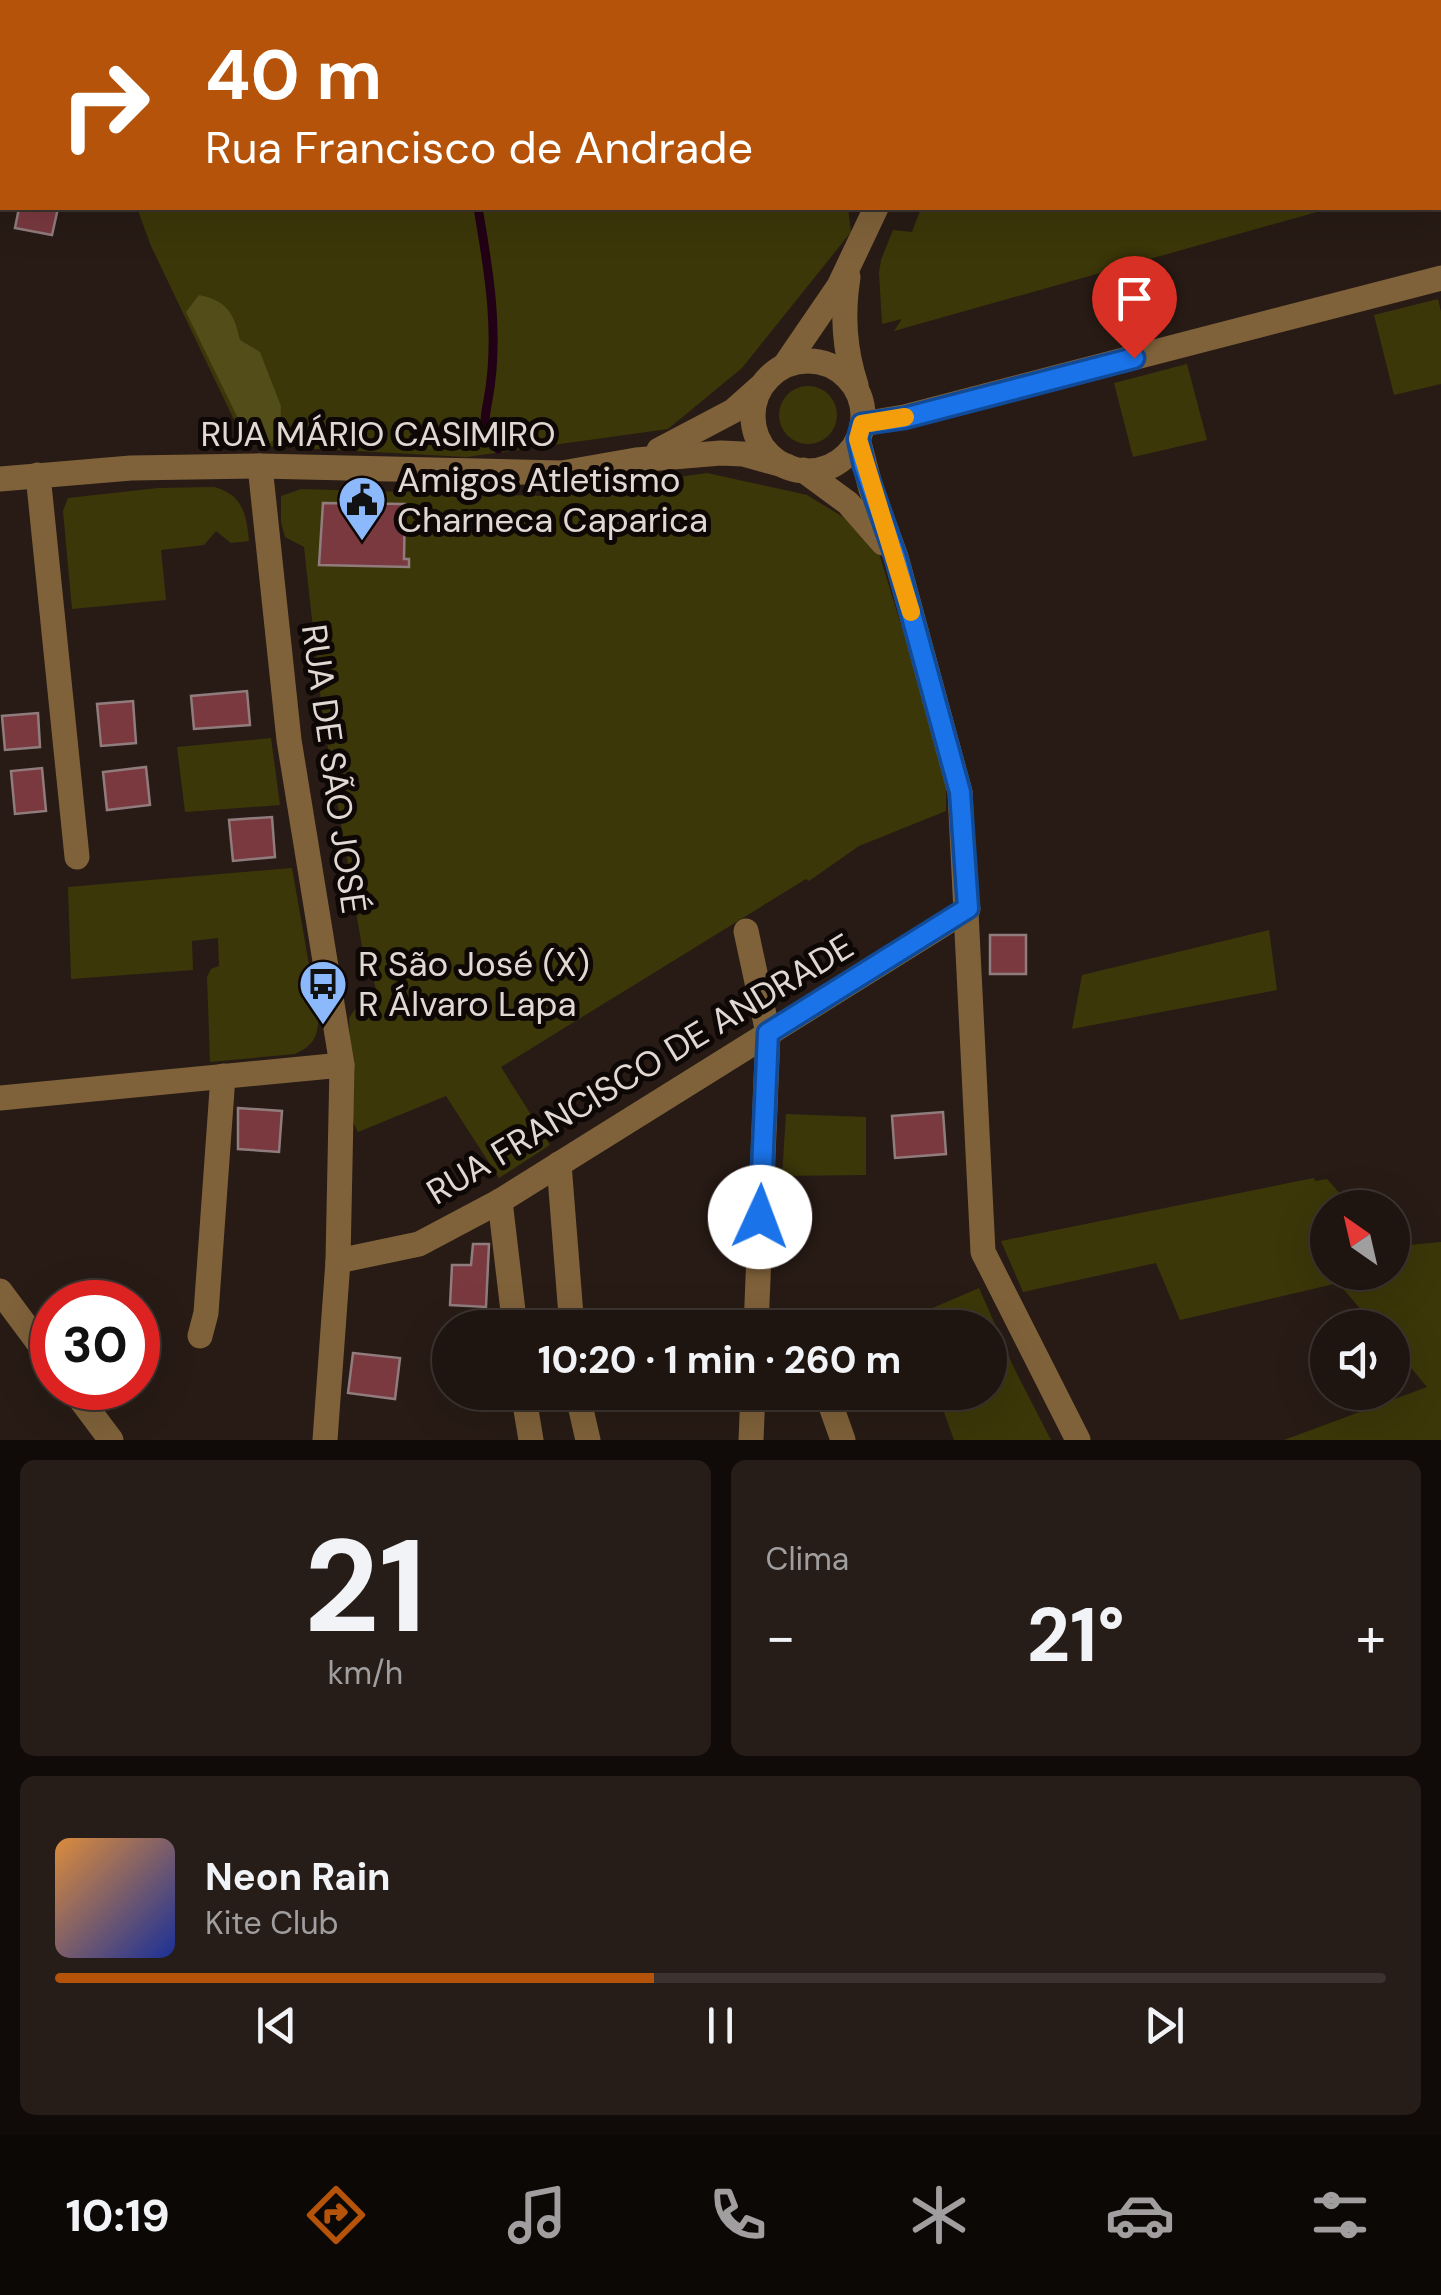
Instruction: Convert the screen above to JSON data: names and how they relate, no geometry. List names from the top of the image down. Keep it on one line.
{"streets":{"street":["RUA MÁRIO CASIMIRO","RUA DE SÃO JOSÉ","RUA FRANCISCO DE ANDRADE"]},"crossings":[["RUA MÁRIO CASIMIRO","RUA DE SÃO JOSÉ"],["RUA DE SÃO JOSÉ","RUA FRANCISCO DE ANDRADE"]],"places":{"public building":["Amigos Atletismo Charneca Caparica"],"bus stop":["R São José (X) R Álvaro Lapa"]},"north":"top left","page":{"turn":["40 m","Rua Francisco de Andrade"],"limit":"30","trip":"10:20 · 1 min · 260 m","tile":[["21","km/h"],"Clima"],"heat":["−","21°","+"],"song":["Neon Rain","Kite Club"],"tabs":"10:19"}}
